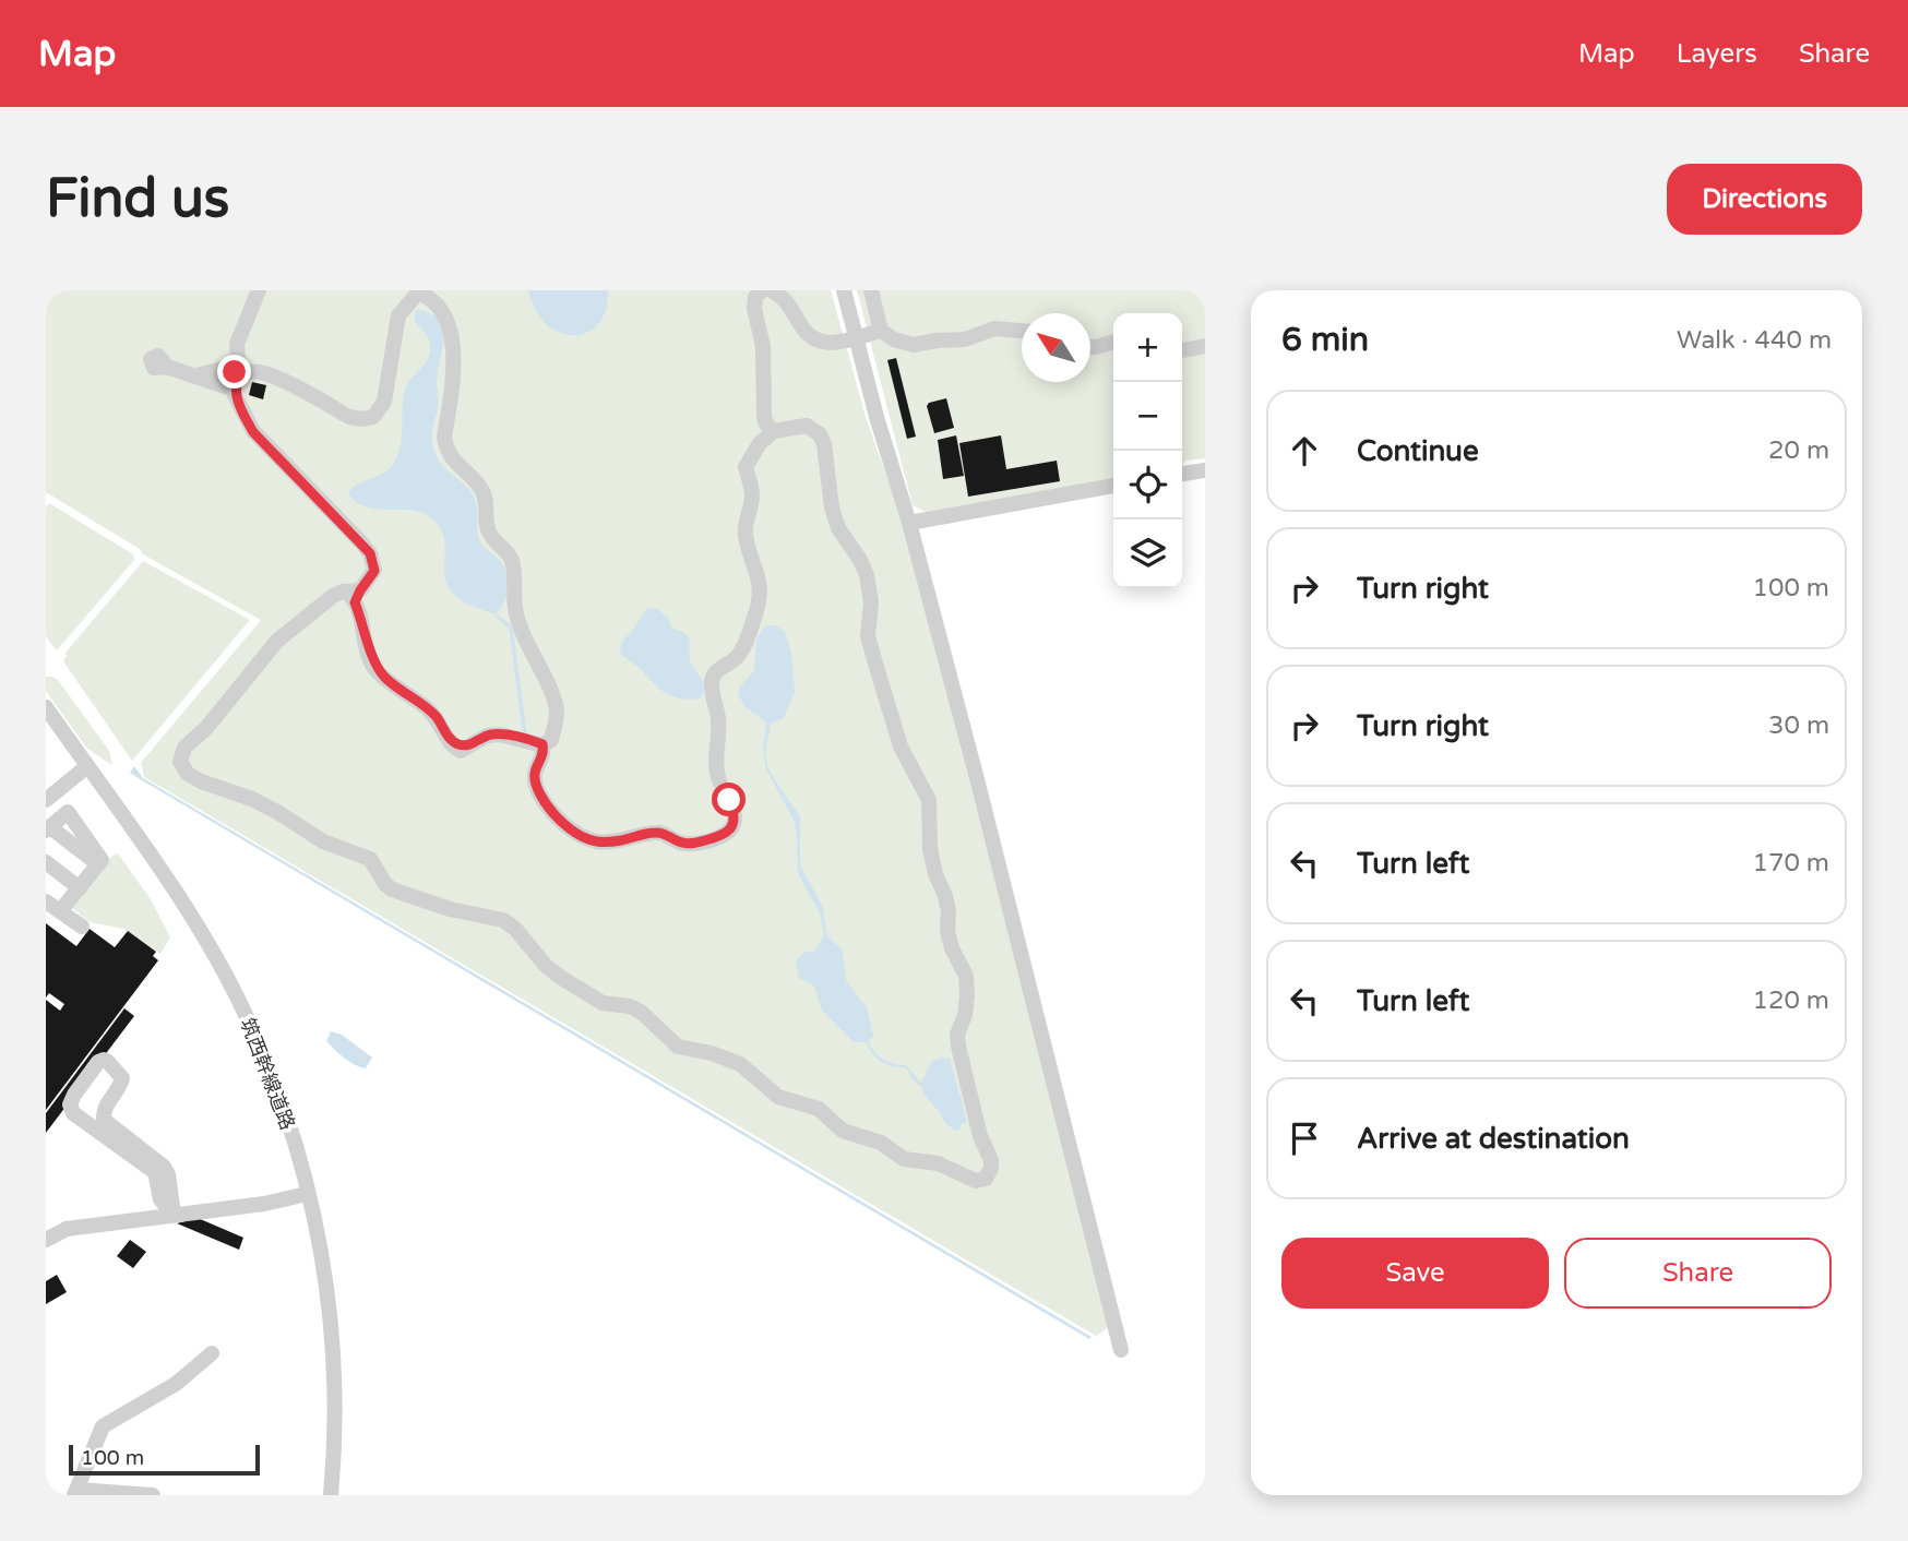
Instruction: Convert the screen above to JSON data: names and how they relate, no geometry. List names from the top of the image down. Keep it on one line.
{"streets":{"street":["筑西幹線道路"]},"scale_bar":"100 m","north":"top left","page":{"header":"Map","nav":["Map","Layers","Share"],"buttons":["Directions",["Save","Share"]],"title":"Find us","heading":["6 min","Walk · 440 m"],"map_buttons":["+","−"],"list":[["Continue","20 m"],["Turn right","100 m"],["Turn right","30 m"],["Turn left","170 m"],["Turn left","120 m"],"Arrive at destination"],"scale":"100 m"}}
